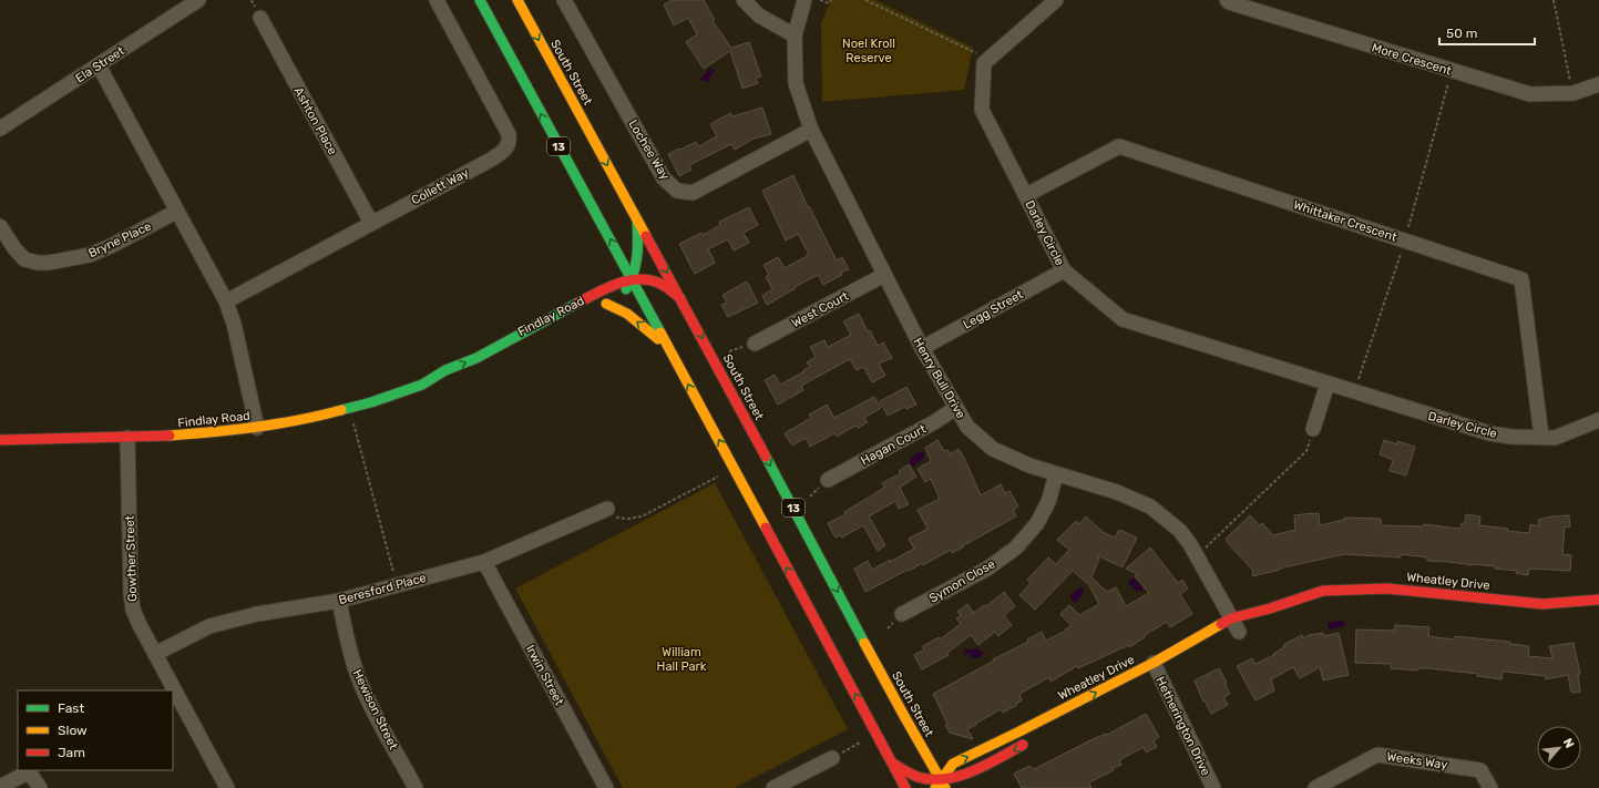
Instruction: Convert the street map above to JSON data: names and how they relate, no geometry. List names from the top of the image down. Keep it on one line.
{"streets":{"main road":["South Street","13","Findlay Road","Wheatley Drive"],"street":["More Crescent","Ela Street","Ashton Place","Lochee Way","Collett Way","Whittaker Crescent","Darley Circle","Bryne Place","West Court","Legg Street","Henry Bull Drive","Hagan Court","Gowther Street","Symon Close","Beresford Place","Irwin Street","Hewison Street","Hetherington Drive","Weeks Way"]},"crossings":[["South Street","Findlay Road"],["South Street","Wheatley Drive"],["Ashton Place","Collett Way"],["13","Findlay Road"],["Lochee Way","Henry Bull Drive"],["Whittaker Crescent","Darley Circle"],["Darley Circle","Legg Street"],["West Court","Henry Bull Drive"],["Legg Street","Henry Bull Drive"],["Findlay Road","Gowther Street"],["Henry Bull Drive","Hagan Court"],["Henry Bull Drive","Symon Close"],["Henry Bull Drive","Wheatley Drive"],["Gowther Street","Beresford Place"],["Wheatley Drive","Hetherington Drive"],["Beresford Place","Irwin Street"],["Beresford Place","Hewison Street"]],"parks":["Noel Kroll Reserve","William Hall Park"],"legend":["Fast","Slow","Jam"],"scale_bar":"50 m","north":"top right"}
